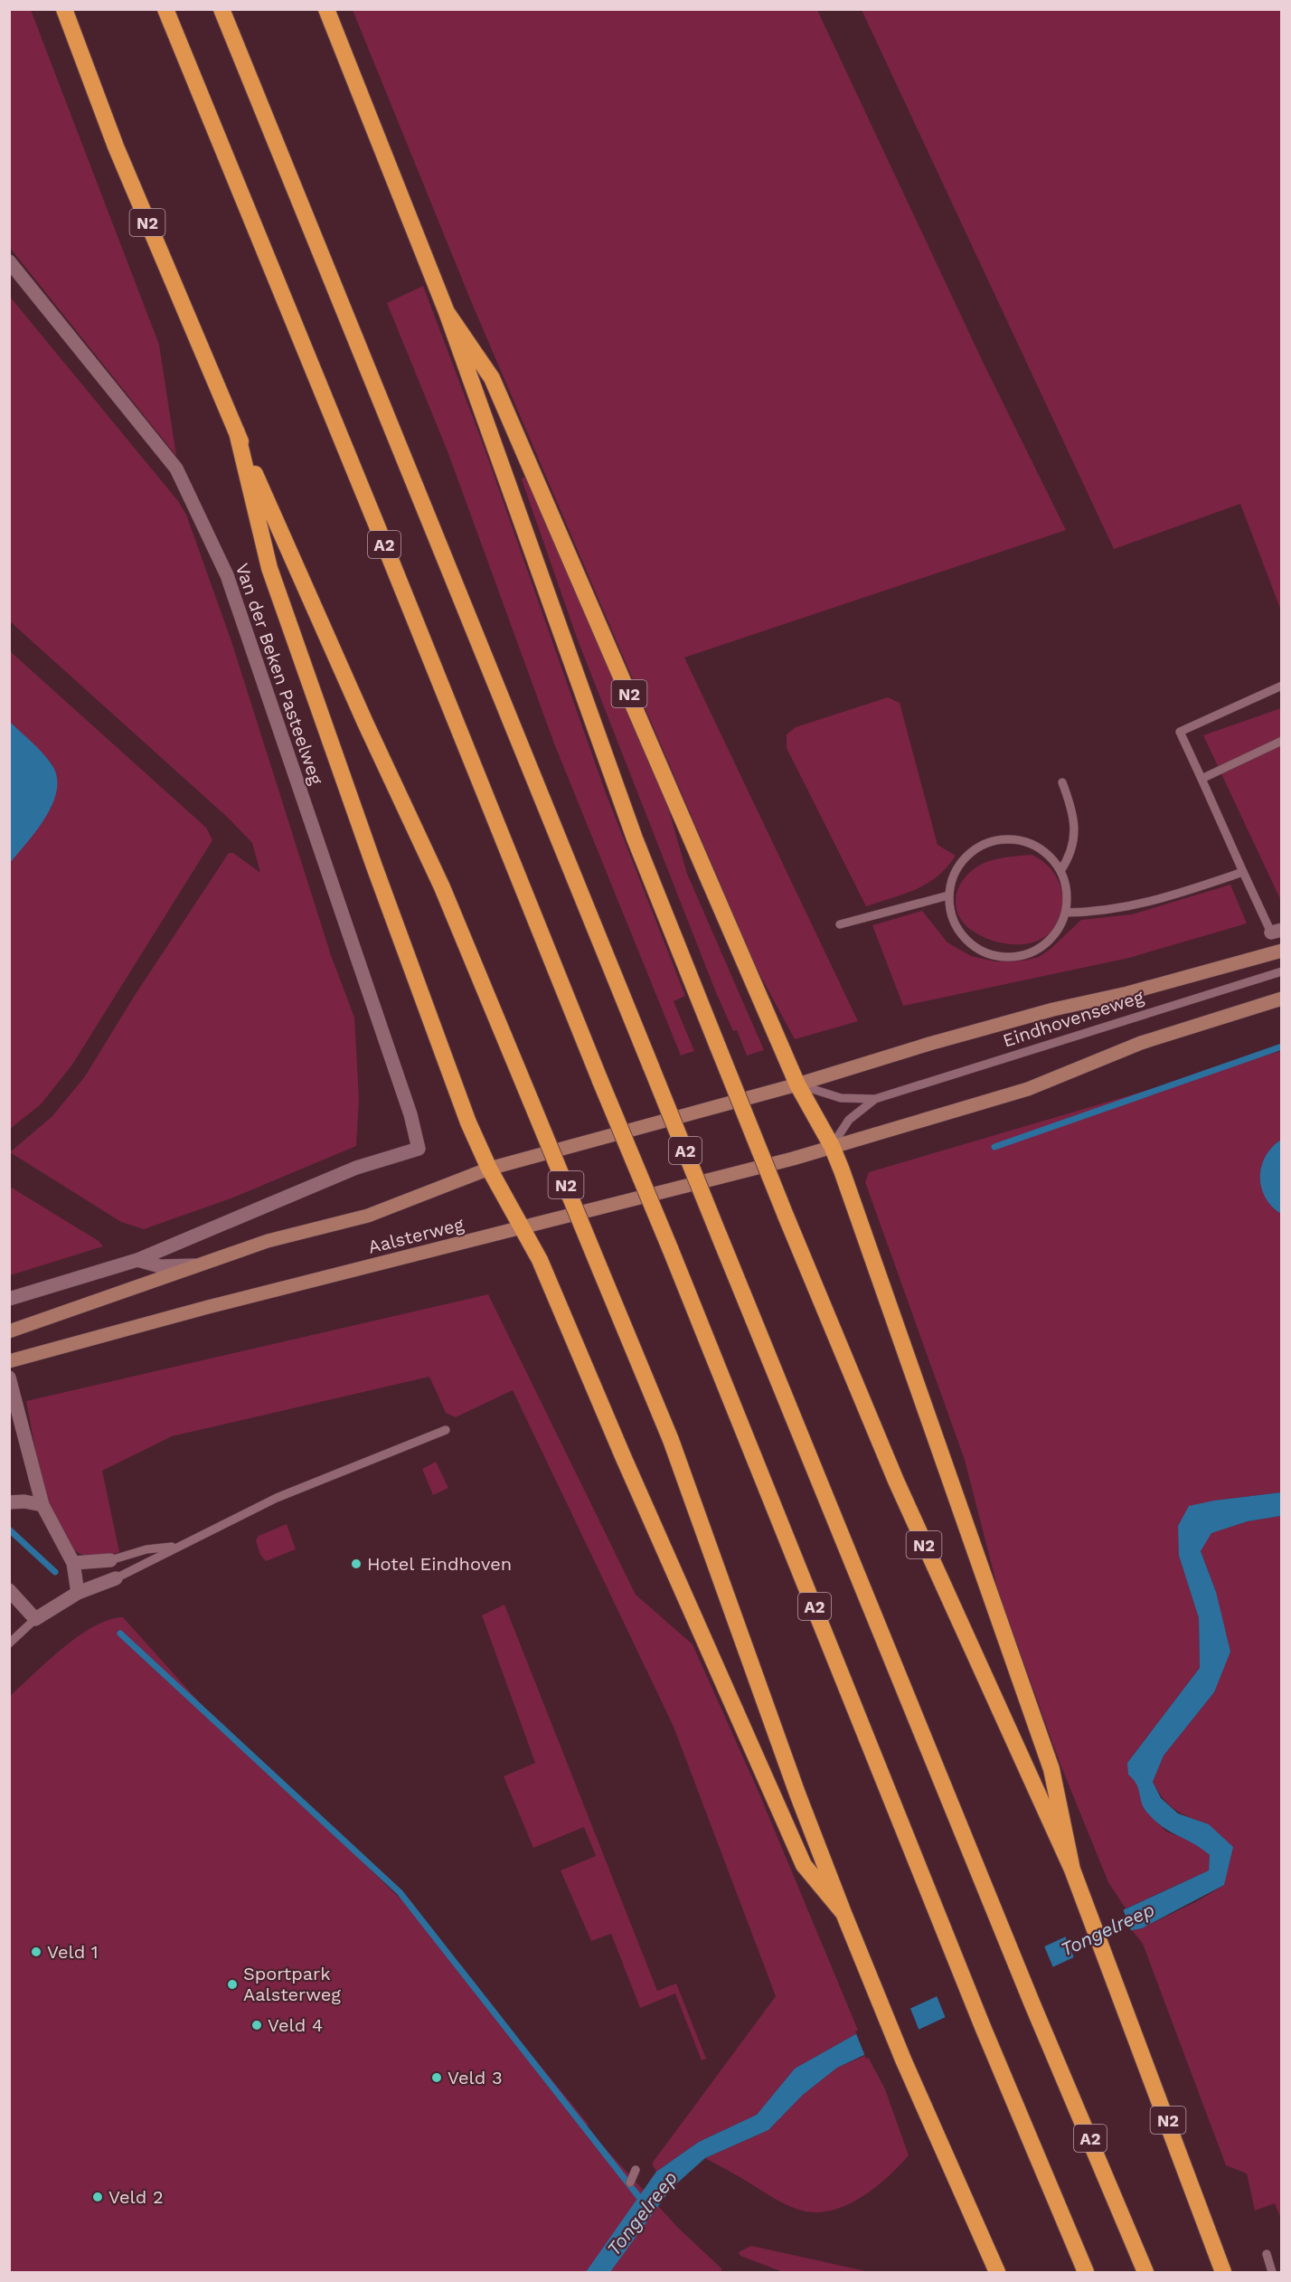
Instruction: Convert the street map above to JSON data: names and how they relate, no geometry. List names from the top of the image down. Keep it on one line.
{"streets":{"highway":["N2","A2"],"main road":["Eindhovenseweg","Aalsterweg"],"street":["Van der Beken Pasteelweg"]},"crossings":[["N2","Aalsterweg"],["Van der Beken Pasteelweg","Aalsterweg"],["Eindhovenseweg","Aalsterweg"]],"water":["Tongelreep"],"places":["Hotel Eindhoven","Veld 1","Sportpark Aalsterweg","Veld 4","Veld 3","Veld 2"]}
